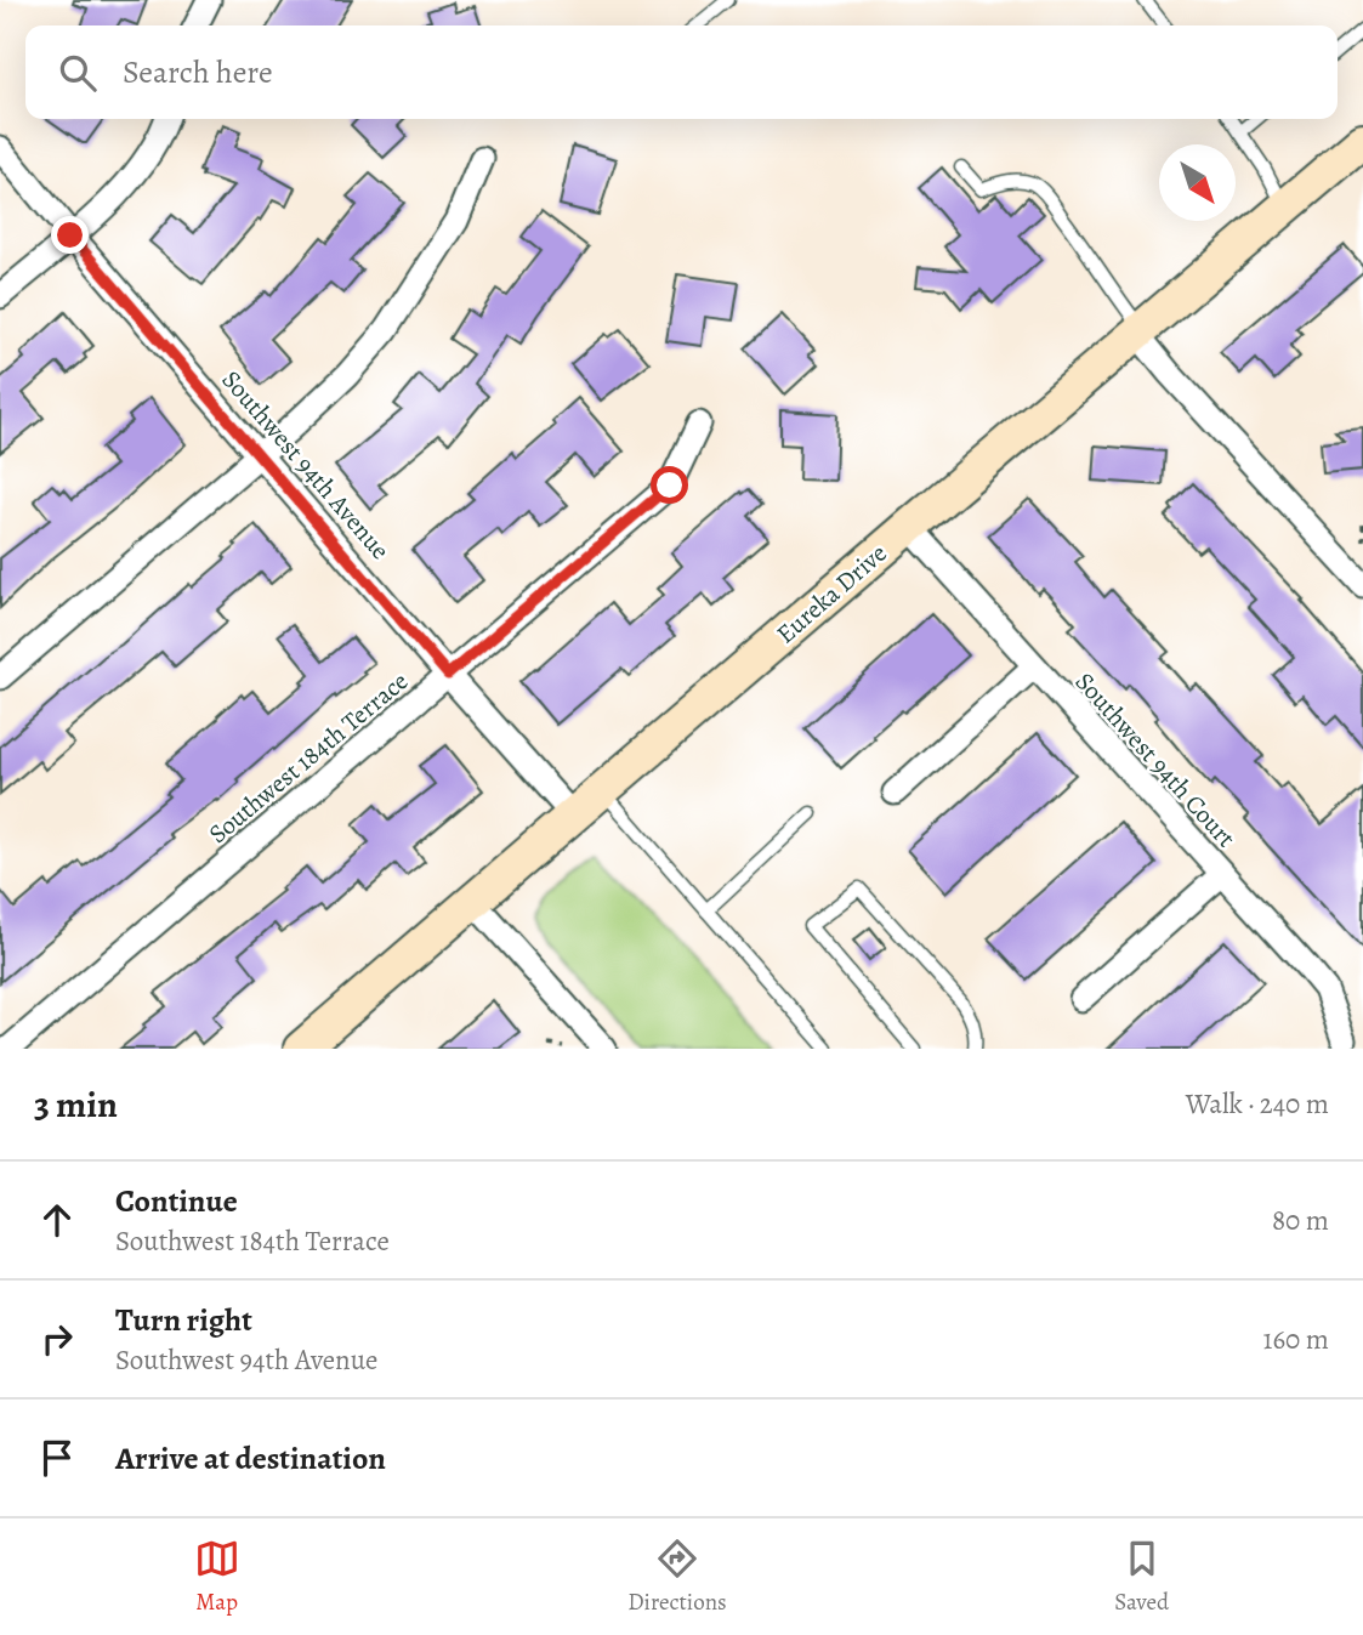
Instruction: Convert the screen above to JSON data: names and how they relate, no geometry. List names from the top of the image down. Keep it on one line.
{"streets":{"main road":["Eureka Drive"],"street":["Southwest 94th Avenue","Southwest 184th Terrace","Southwest 94th Court"]},"crossings":[["Southwest 94th Avenue","Eureka Drive"],["Southwest 94th Avenue","Southwest 184th Terrace"],["Eureka Drive","Southwest 94th Court"]],"north":"bottom right","page":{"search":"Search here","heading":["3 min","Walk · 240 m"],"list":[["Continue","Southwest 184th Terrace","80 m"],["Turn right","Southwest 94th Avenue","160 m"],"Arrive at destination"],"nav":["Map","Directions","Saved"]}}
